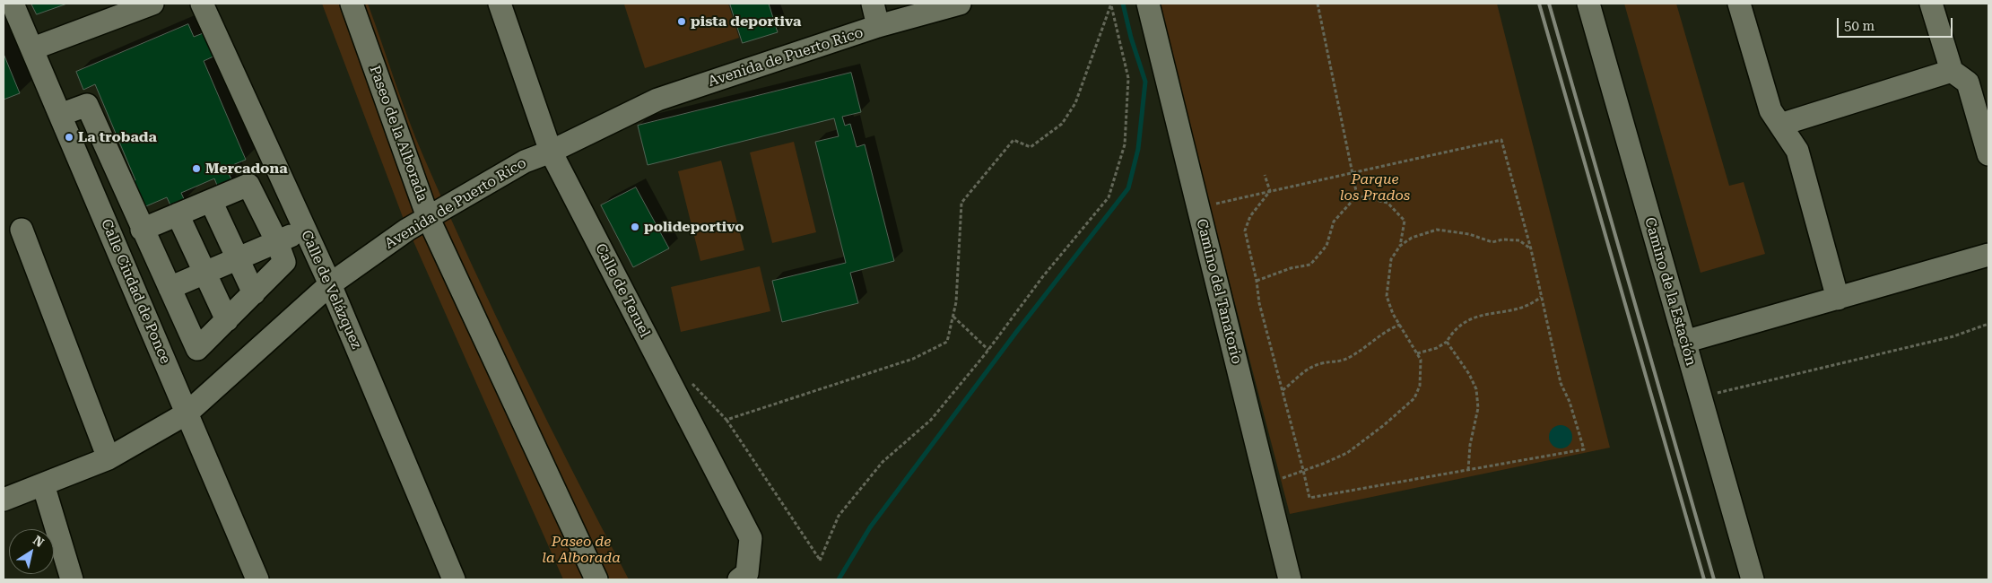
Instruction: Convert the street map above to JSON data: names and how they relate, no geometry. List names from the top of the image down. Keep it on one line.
{"streets":{"street":["Avenida de Puerto Rico","Paseo de la Alborada","Calle de Velázquez","Calle de Teruel","Calle Ciudad de Ponce","Camino del Tanatorio","Camino de la Estación"]},"crossings":[["Avenida de Puerto Rico","Paseo de la Alborada"],["Avenida de Puerto Rico","Calle de Velázquez"],["Avenida de Puerto Rico","Calle de Teruel"],["Avenida de Puerto Rico","Calle Ciudad de Ponce"]],"parks":["Parque los Prados","Paseo de la Alborada"],"places":["pista deportiva","La trobada","Mercadona","polideportivo"],"scale_bar":"50 m","north":"top right"}
